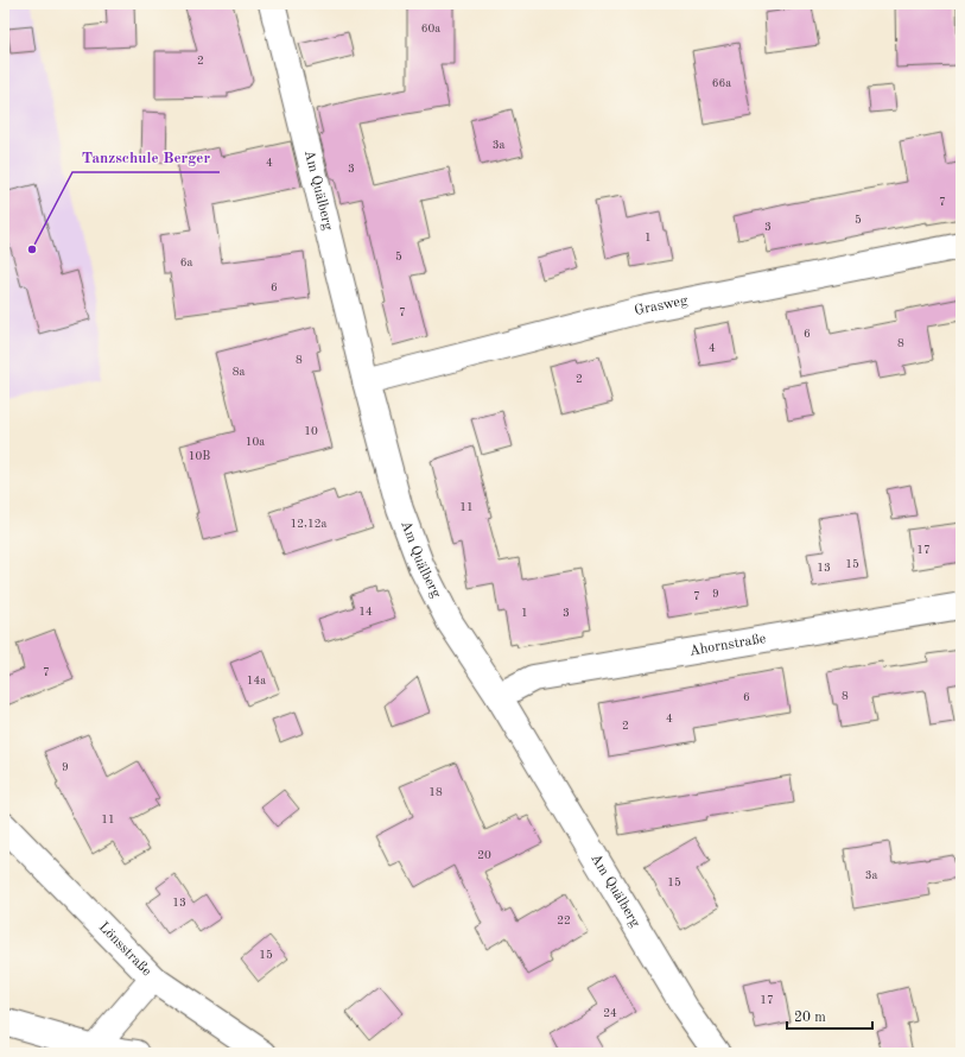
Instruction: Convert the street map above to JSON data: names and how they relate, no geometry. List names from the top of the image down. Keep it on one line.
{"streets":{"street":["Am Quälberg","Grasweg","Ahornstraße","Lönsstraße"]},"crossings":[["Am Quälberg","Grasweg"],["Am Quälberg","Ahornstraße"]],"places":["Tanzschule Berger"],"house_numbers":["60a","2","66a","3a","4","3","7","5","3","1","5","6a","6","7","6","8","4","8","8a","2","10","10a","10B","11","12,12a","17","15","13","9","7","14","1","3","7","14a","8","6","4","2","9","18","11","20","3a","15","13","22","15","17","24"],"scale_bar":"20 m"}
